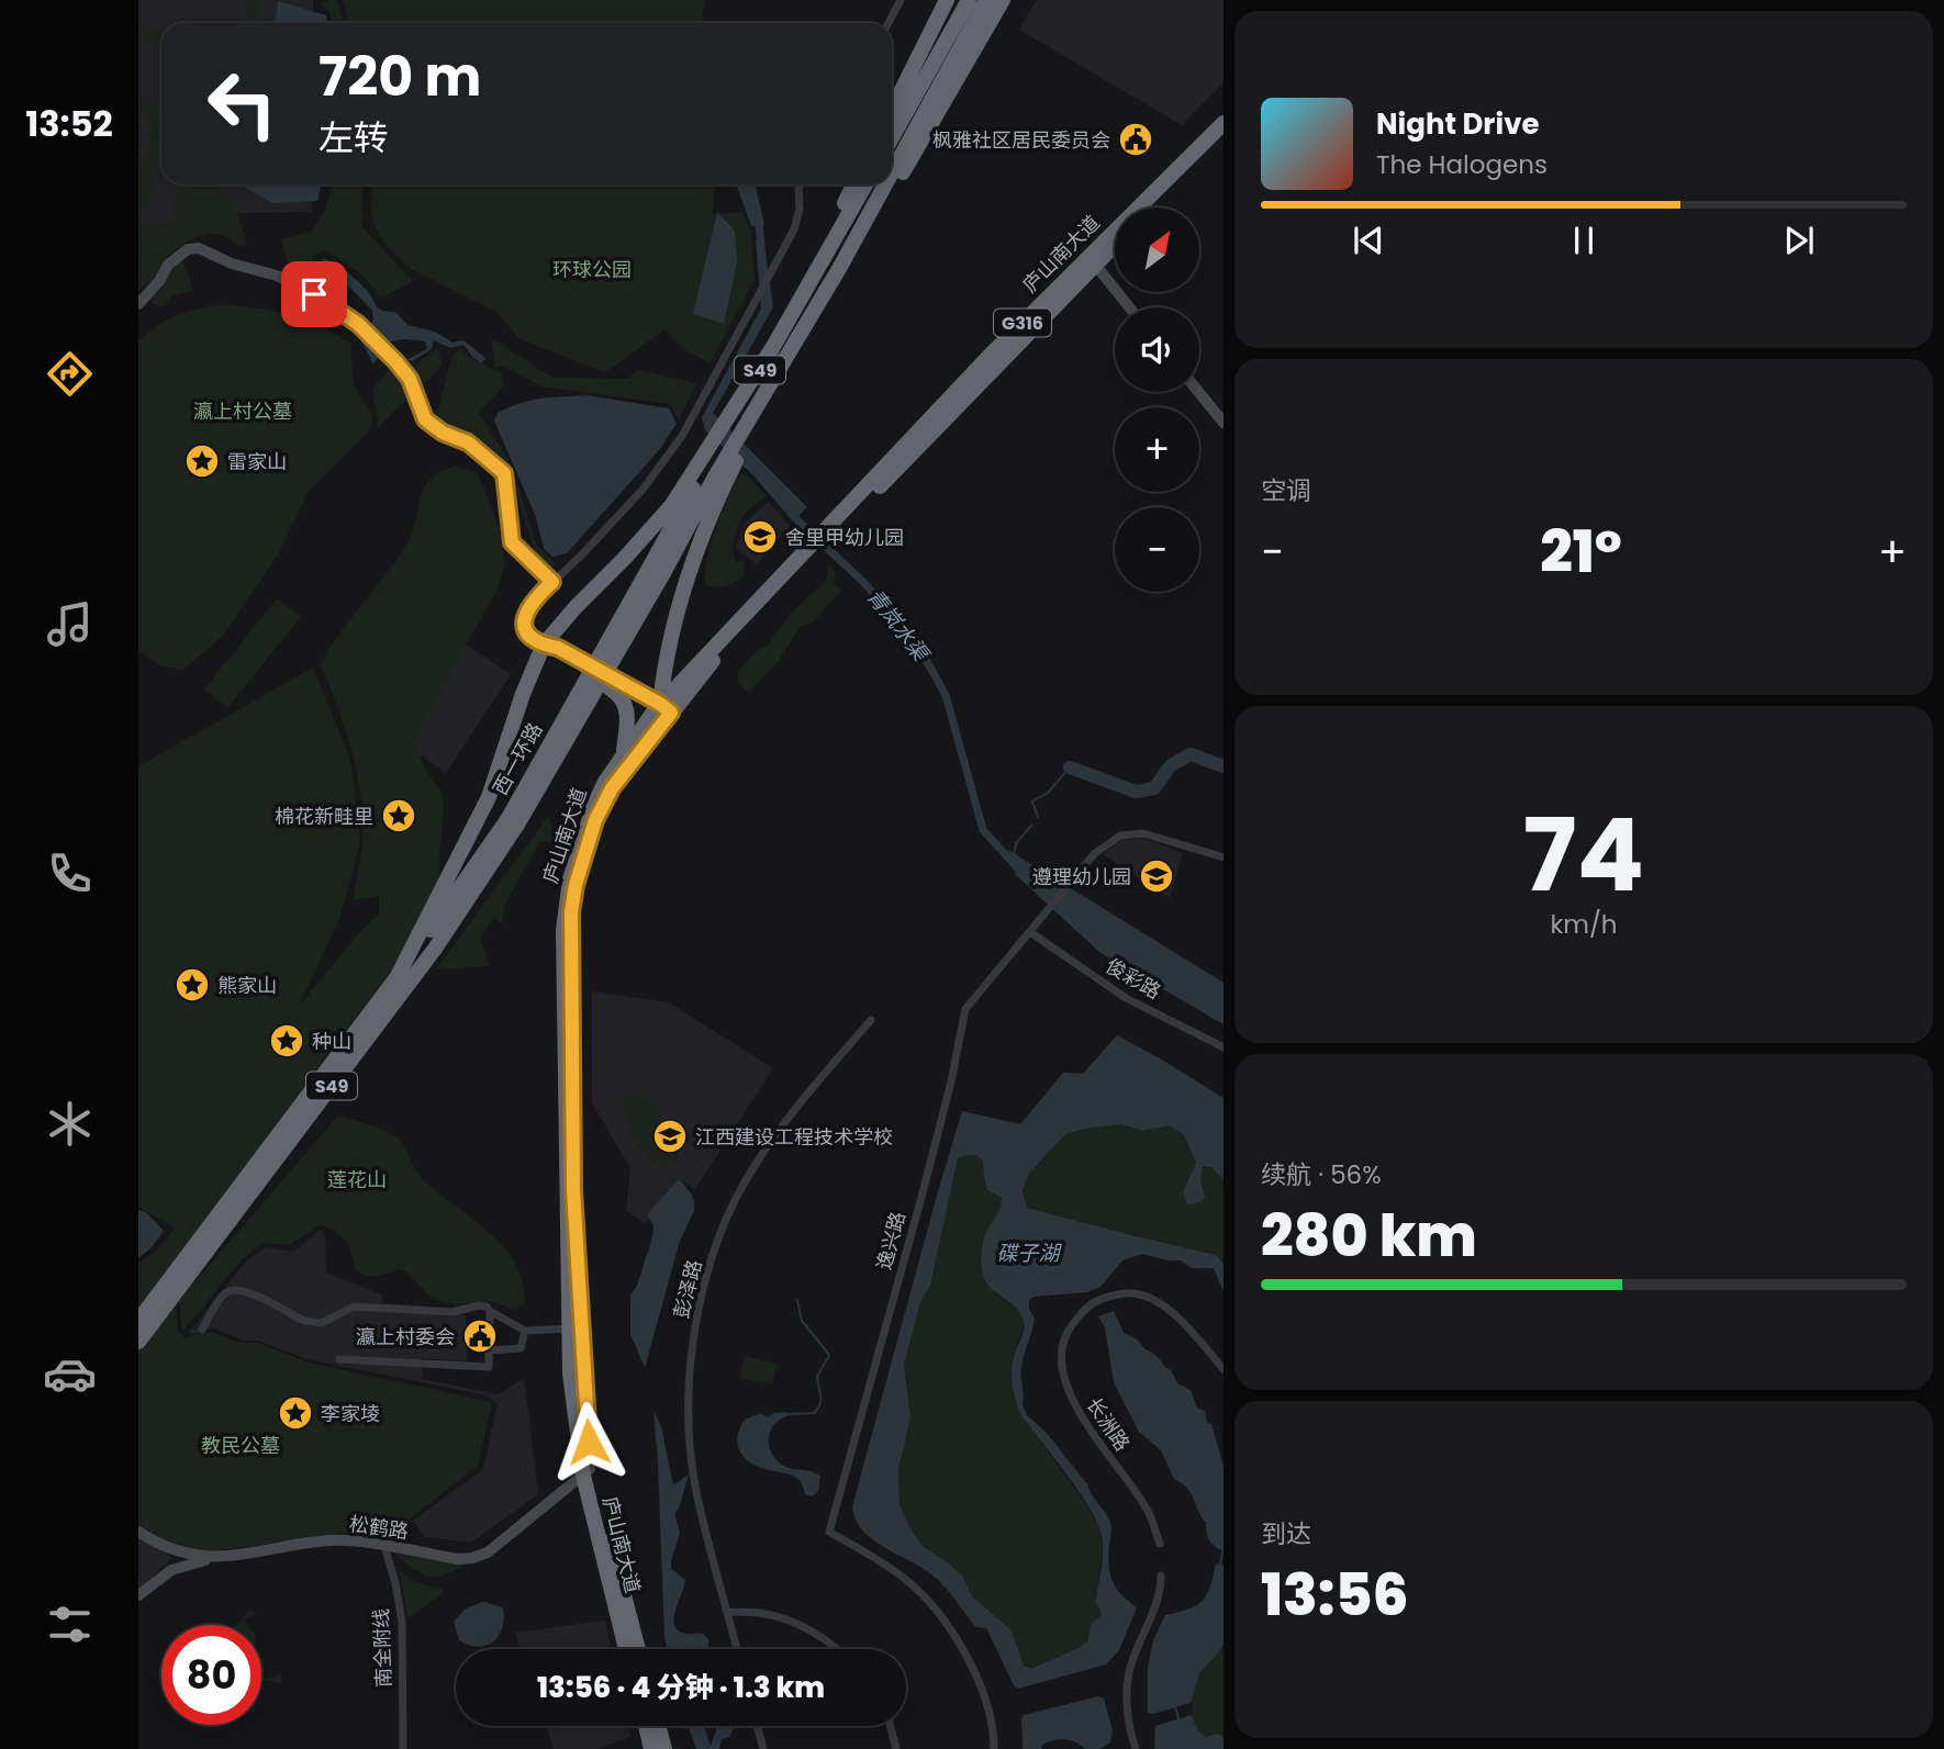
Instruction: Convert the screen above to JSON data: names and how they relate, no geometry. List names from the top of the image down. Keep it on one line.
{"streets":{"highway":["庐山南大道","G316","S49","西一环路"],"street":["俊彩路","逸兴路","彭泽路","长洲路","松鹤路","南全附线"]},"crossings":[["庐山南大道","松鹤路"],["俊彩路","逸兴路"],["松鹤路","南全附线"]],"water":["青岚水渠","碟子湖"],"parks":["环球公园","瀛上村公墓","莲花山","教民公墓"],"places":{"public building":["枫雅社区居民委员会","瀛上村委会"],"place":["雷家山","棉花新畦里","熊家山","种山","李家堎"],"school or university":["舍里甲幼儿园","遵理幼儿园","江西建设工程技术学校"]},"north":"top right","page":{"tabs":"13:52","turn":["720 m","左转"],"song":["Night Drive","The Halogens"],"map_buttons":["+","−"],"tile":["空调",["74","km/h"],["续航 · 56%","280 km"],["到达","13:56"]],"heat":["−","21°","+"],"limit":"80","trip":"13:56 · 4 分钟 · 1.3 km"}}
